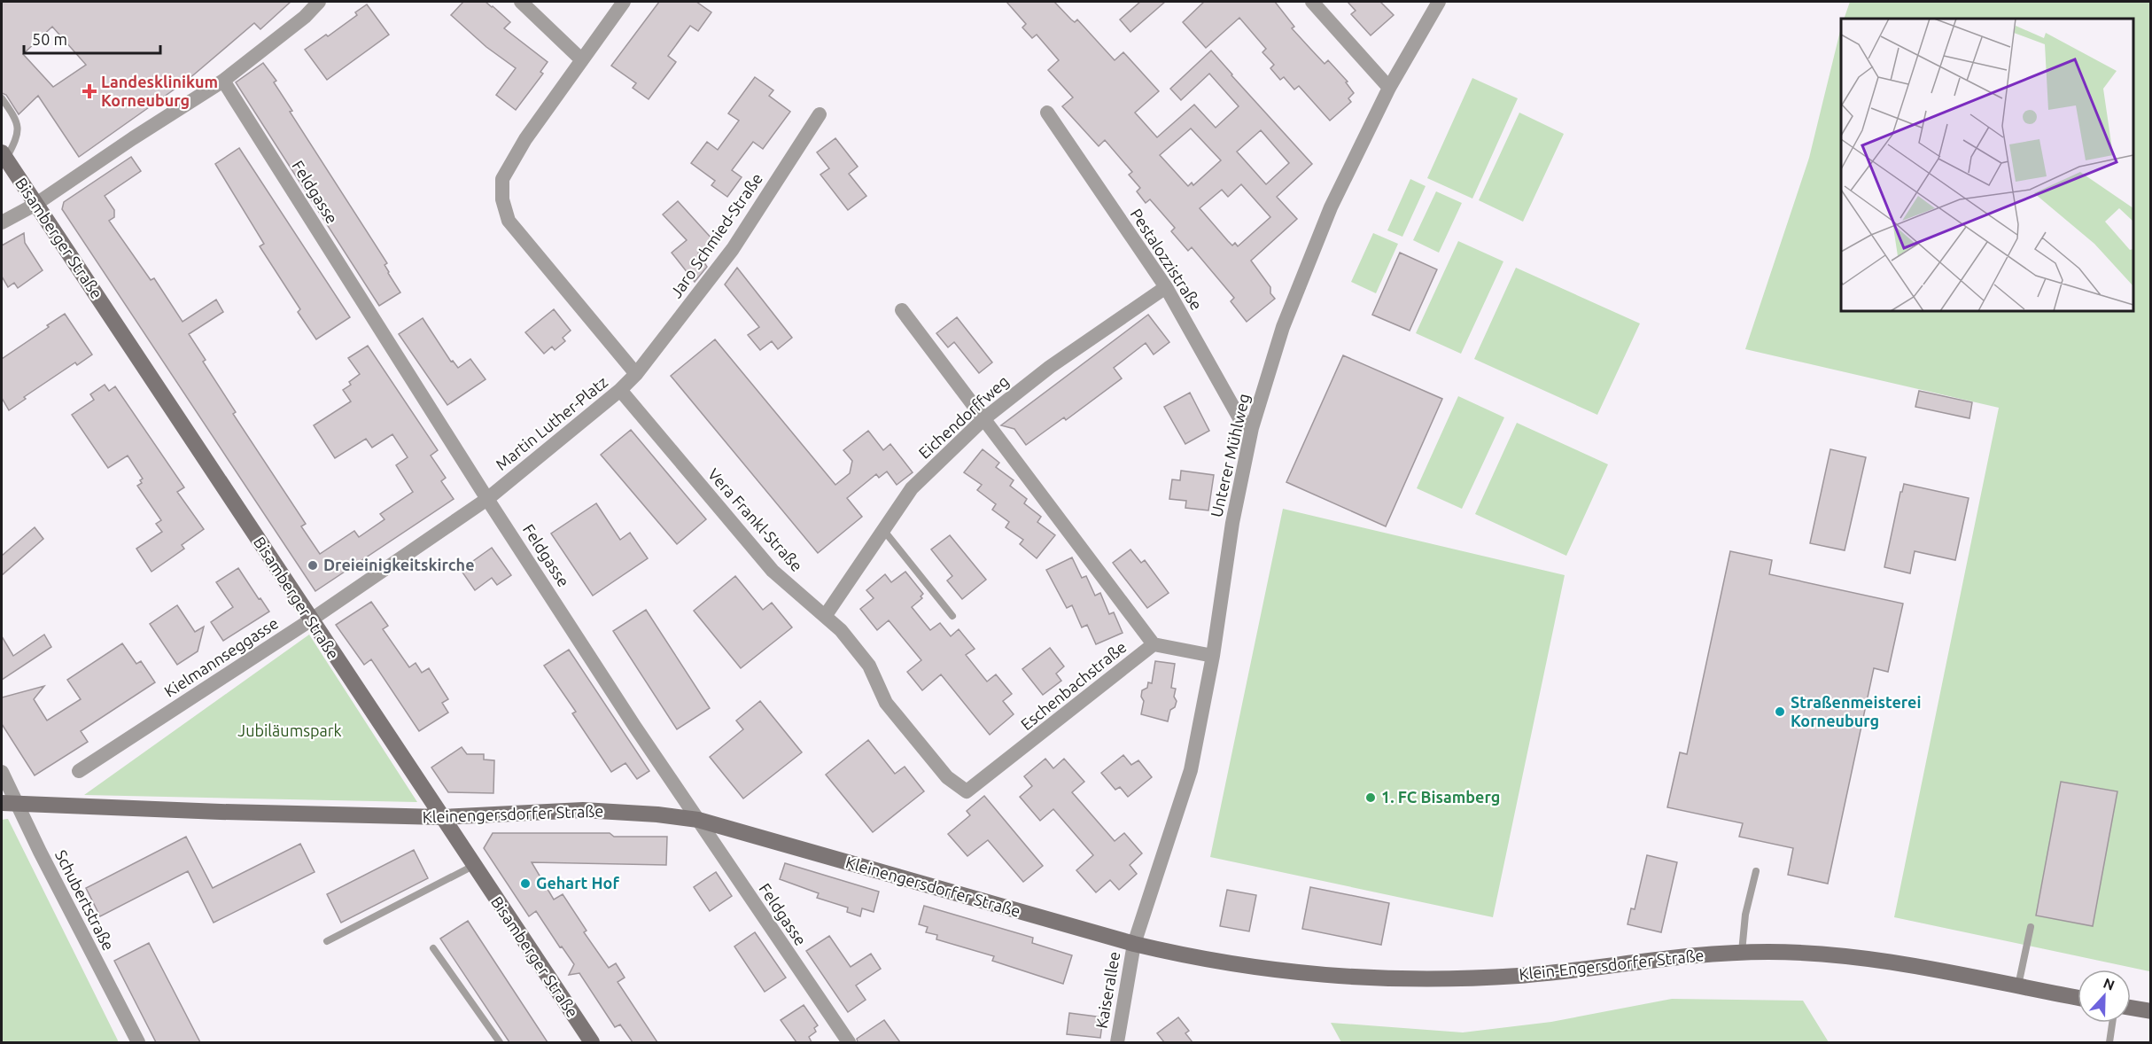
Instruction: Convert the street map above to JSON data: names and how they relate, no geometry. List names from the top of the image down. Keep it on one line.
{"streets":{"main road":["Bisamberger Straße","Kleinengersdorfer Straße","Klein-Engersdorfer Straße"],"street":["Feldgasse","Jaro Schmied-Straße","Pestalozzistraße","Eichendorffweg","Martin Luther-Platz","Unterer Mühlweg","Vera Frankl-Straße","Kielmannseggasse","Eschenbachstraße","Schubertstraße","Kaiserallee"]},"crossings":[["Feldgasse","Martin Luther-Platz"],["Feldgasse","Kielmannseggasse"],["Feldgasse","Kleinengersdorfer Straße"],["Jaro Schmied-Straße","Martin Luther-Platz"],["Bisamberger Straße","Kielmannseggasse"],["Bisamberger Straße","Kleinengersdorfer Straße"],["Pestalozzistraße","Eichendorffweg"],["Pestalozzistraße","Unterer Mühlweg"],["Eichendorffweg","Vera Frankl-Straße"],["Martin Luther-Platz","Vera Frankl-Straße"],["Martin Luther-Platz","Kielmannseggasse"],["Unterer Mühlweg","Kleinengersdorfer Straße"],["Unterer Mühlweg","Klein-Engersdorfer Straße"],["Unterer Mühlweg","Kaiserallee"],["Vera Frankl-Straße","Eschenbachstraße"],["Kleinengersdorfer Straße","Schubertstraße"],["Kleinengersdorfer Straße","Klein-Engersdorfer Straße"],["Kleinengersdorfer Straße","Kaiserallee"],["Klein-Engersdorfer Straße","Kaiserallee"]],"parks":["Jubiläumspark"],"places":{"health":["Landesklinikum Korneuburg"],"other":["Dreieinigkeitskirche","Straßenmeisterei Korneuburg","1. FC Bisamberg","Gehart Hof"]},"scale_bar":"50 m","north":"top"}
